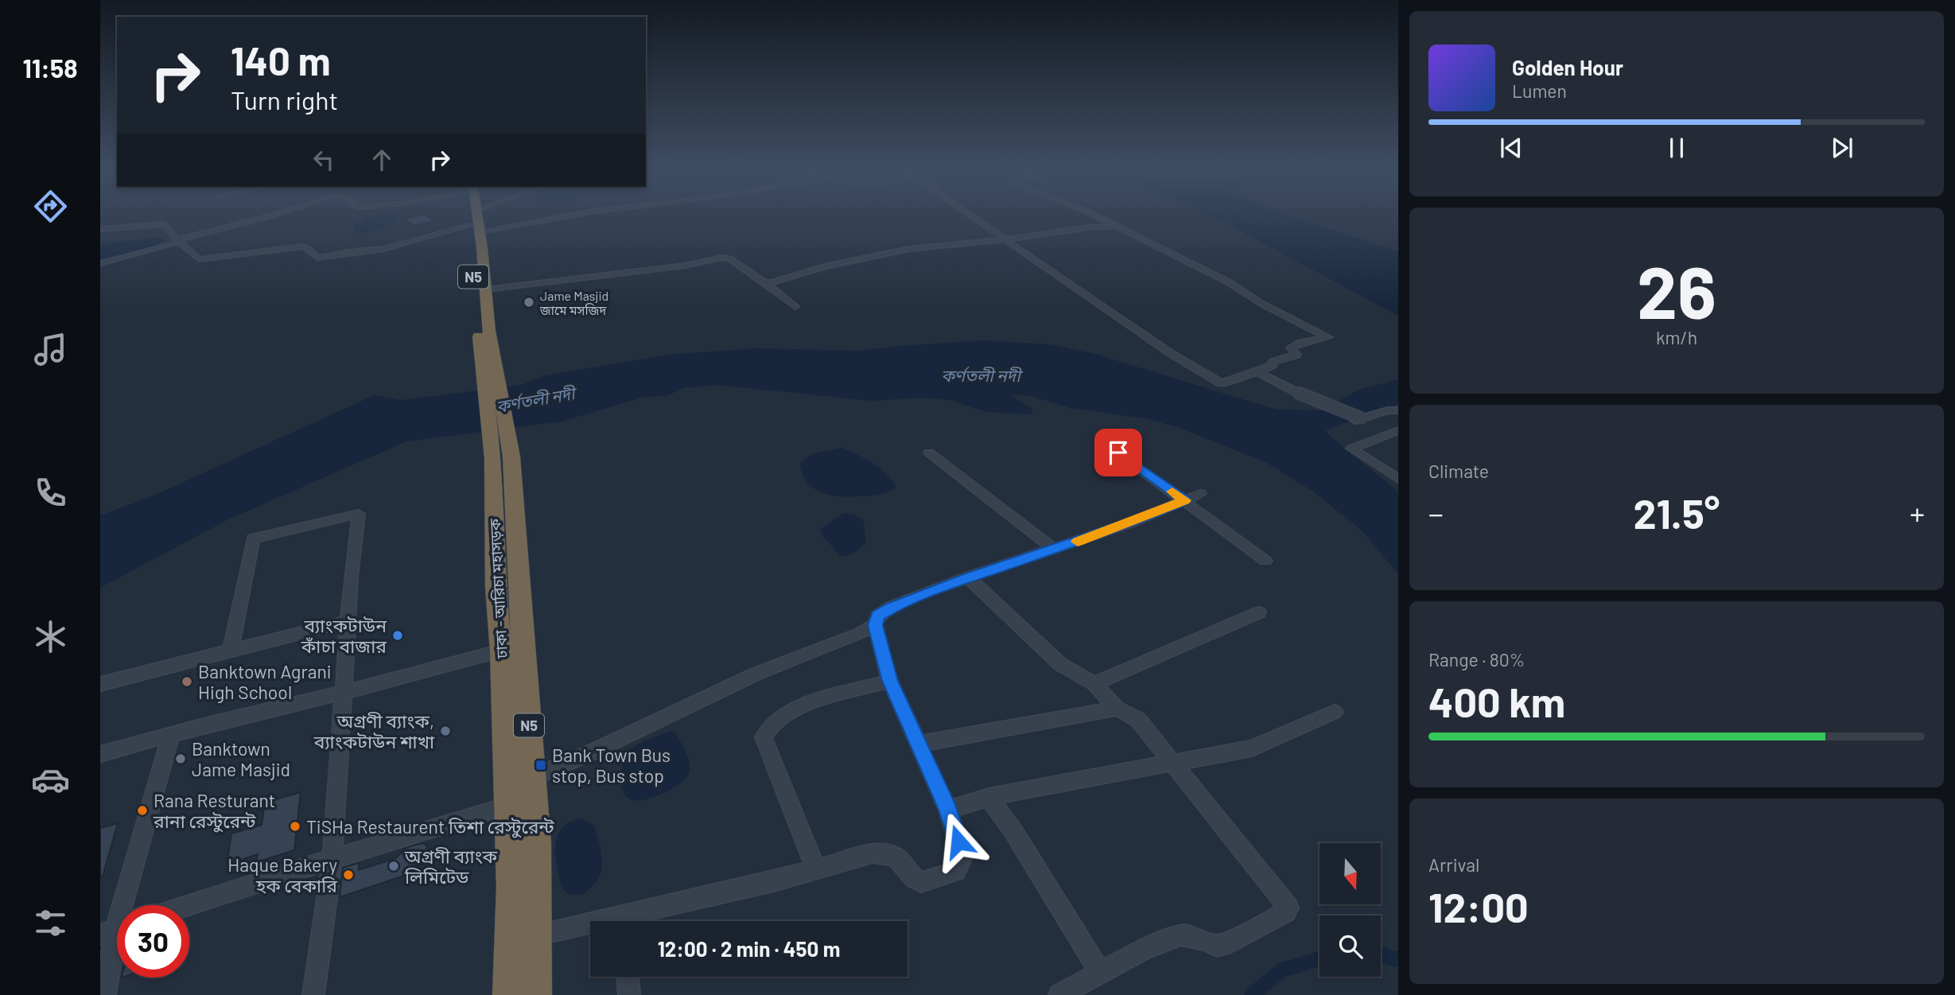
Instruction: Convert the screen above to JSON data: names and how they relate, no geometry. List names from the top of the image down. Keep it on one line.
{"streets":{"highway":["N5","ঢাকা - আরিচা মহাসড়ক"]},"crossings":[["N5","ঢাকা - আরিচা মহাসড়ক"]],"water":["কর্ণতলী নদী"],"places":{"other":["Jame Masjid জামে মসজিদ","ব্যাংকটাউন কাঁচা বাজার","Banktown Agrani High School","অগ্রণী ব্যাংক, ব্যাংকটাউন শাখা","Banktown Jame Masjid","Rana Resturant রানা রেস্টুরেন্ট","TiSHa Restaurent তিশা রেস্টুরেন্ট","অগ্রণী ব্যাংক লিমিটেড","Haque Bakery হক বেকারি"],"transit":["Bank Town Bus stop, Bus stop"]},"north":"bottom","page":{"tabs":"11:58","turn":["140 m","Turn right"],"song":["Golden Hour","Lumen"],"tile":[["26","km/h"],"Climate",["Range · 80%","400 km"],["Arrival","12:00"]],"heat":["−","21.5°","+"],"limit":"30","trip":"12:00 · 2 min · 450 m"}}
